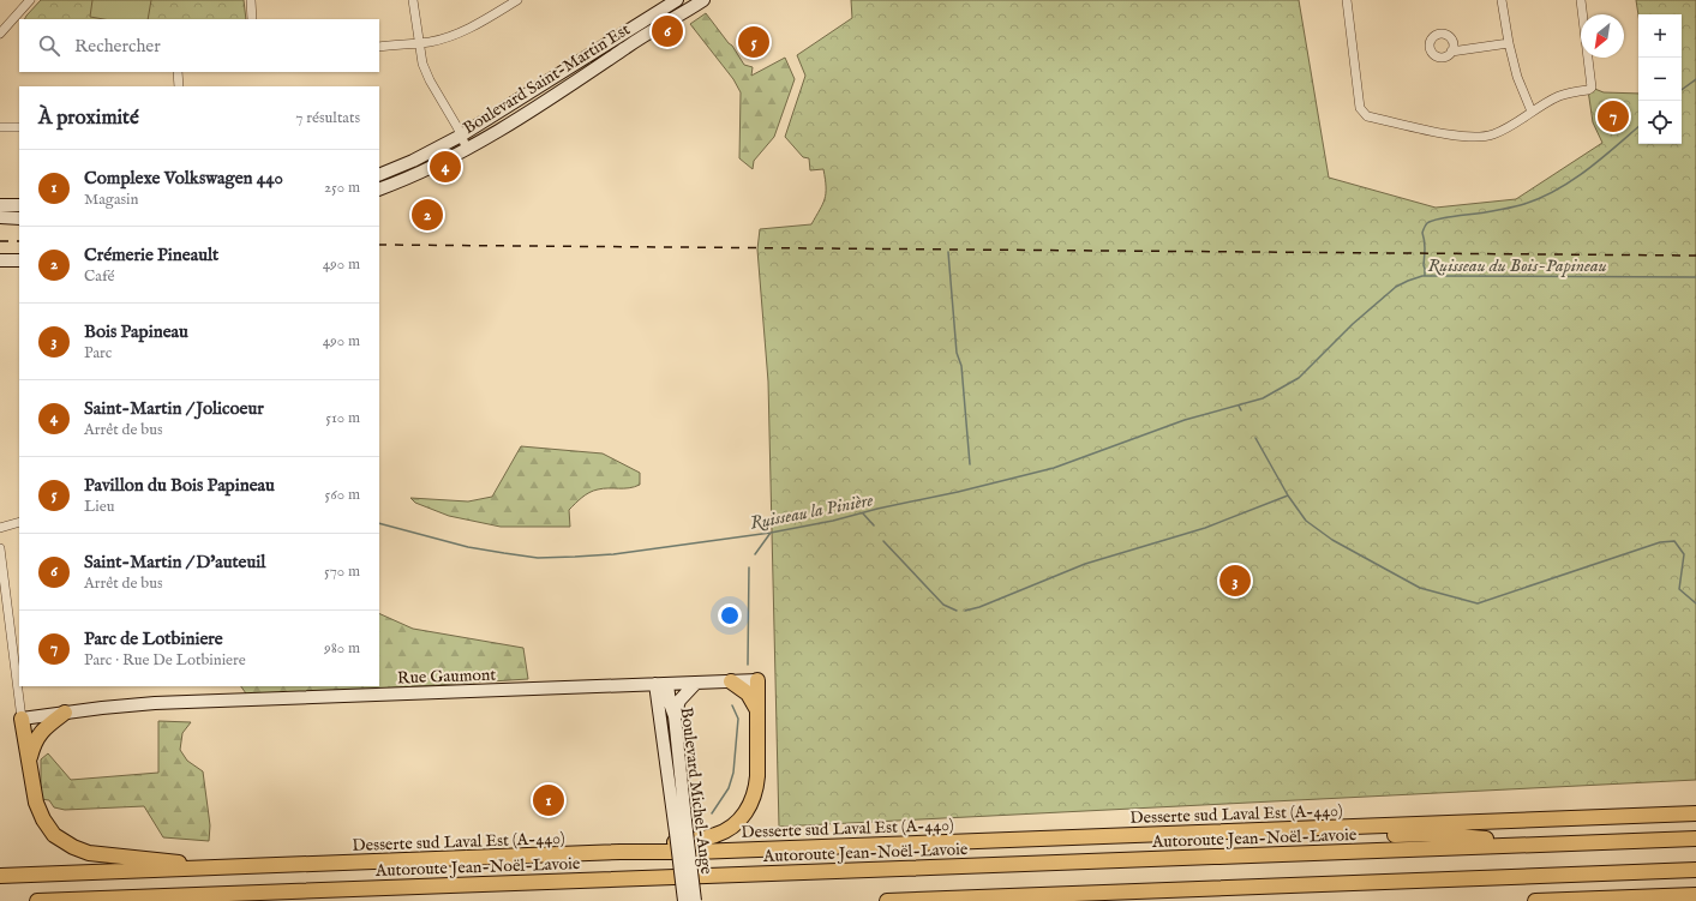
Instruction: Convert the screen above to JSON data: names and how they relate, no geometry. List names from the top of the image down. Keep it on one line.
{"streets":{"highway":["Desserte sud Laval Est (A-440)","Autoroute Jean-Noël-Lavoie"],"street":["Boulevard Saint-Martin Est","Rue Gaumont","Boulevard Michel-Ange"]},"crossings":[["Rue Gaumont","Boulevard Michel-Ange"]],"water":["Ruisseau du Bois-Papineau","Ruisseau la Pinière"],"north":"bottom left","page":{"pins":["6","5","7","4","2","3","1"],"map_buttons":["+","−"],"search":"Rechercher","heading":["À proximité","7 résultats"],"list":[{"mark":"1","name":"Complexe Volkswagen 440","note":"Magasin","value":"250 m"},{"mark":"2","name":"Crémerie Pineault","note":"Café","value":"490 m"},{"mark":"3","name":"Bois Papineau","note":"Parc","value":"490 m"},{"mark":"4","name":"Saint-Martin / Jolicoeur","note":"Arrêt de bus","value":"510 m"},{"mark":"5","name":"Pavillon du Bois Papineau","note":"Lieu","value":"560 m"},{"mark":"6","name":"Saint-Martin / D'auteuil","note":"Arrêt de bus","value":"570 m"},{"mark":"7","name":"Parc de Lotbiniere","note":"Parc · Rue De Lotbiniere","value":"980 m"}]}}
